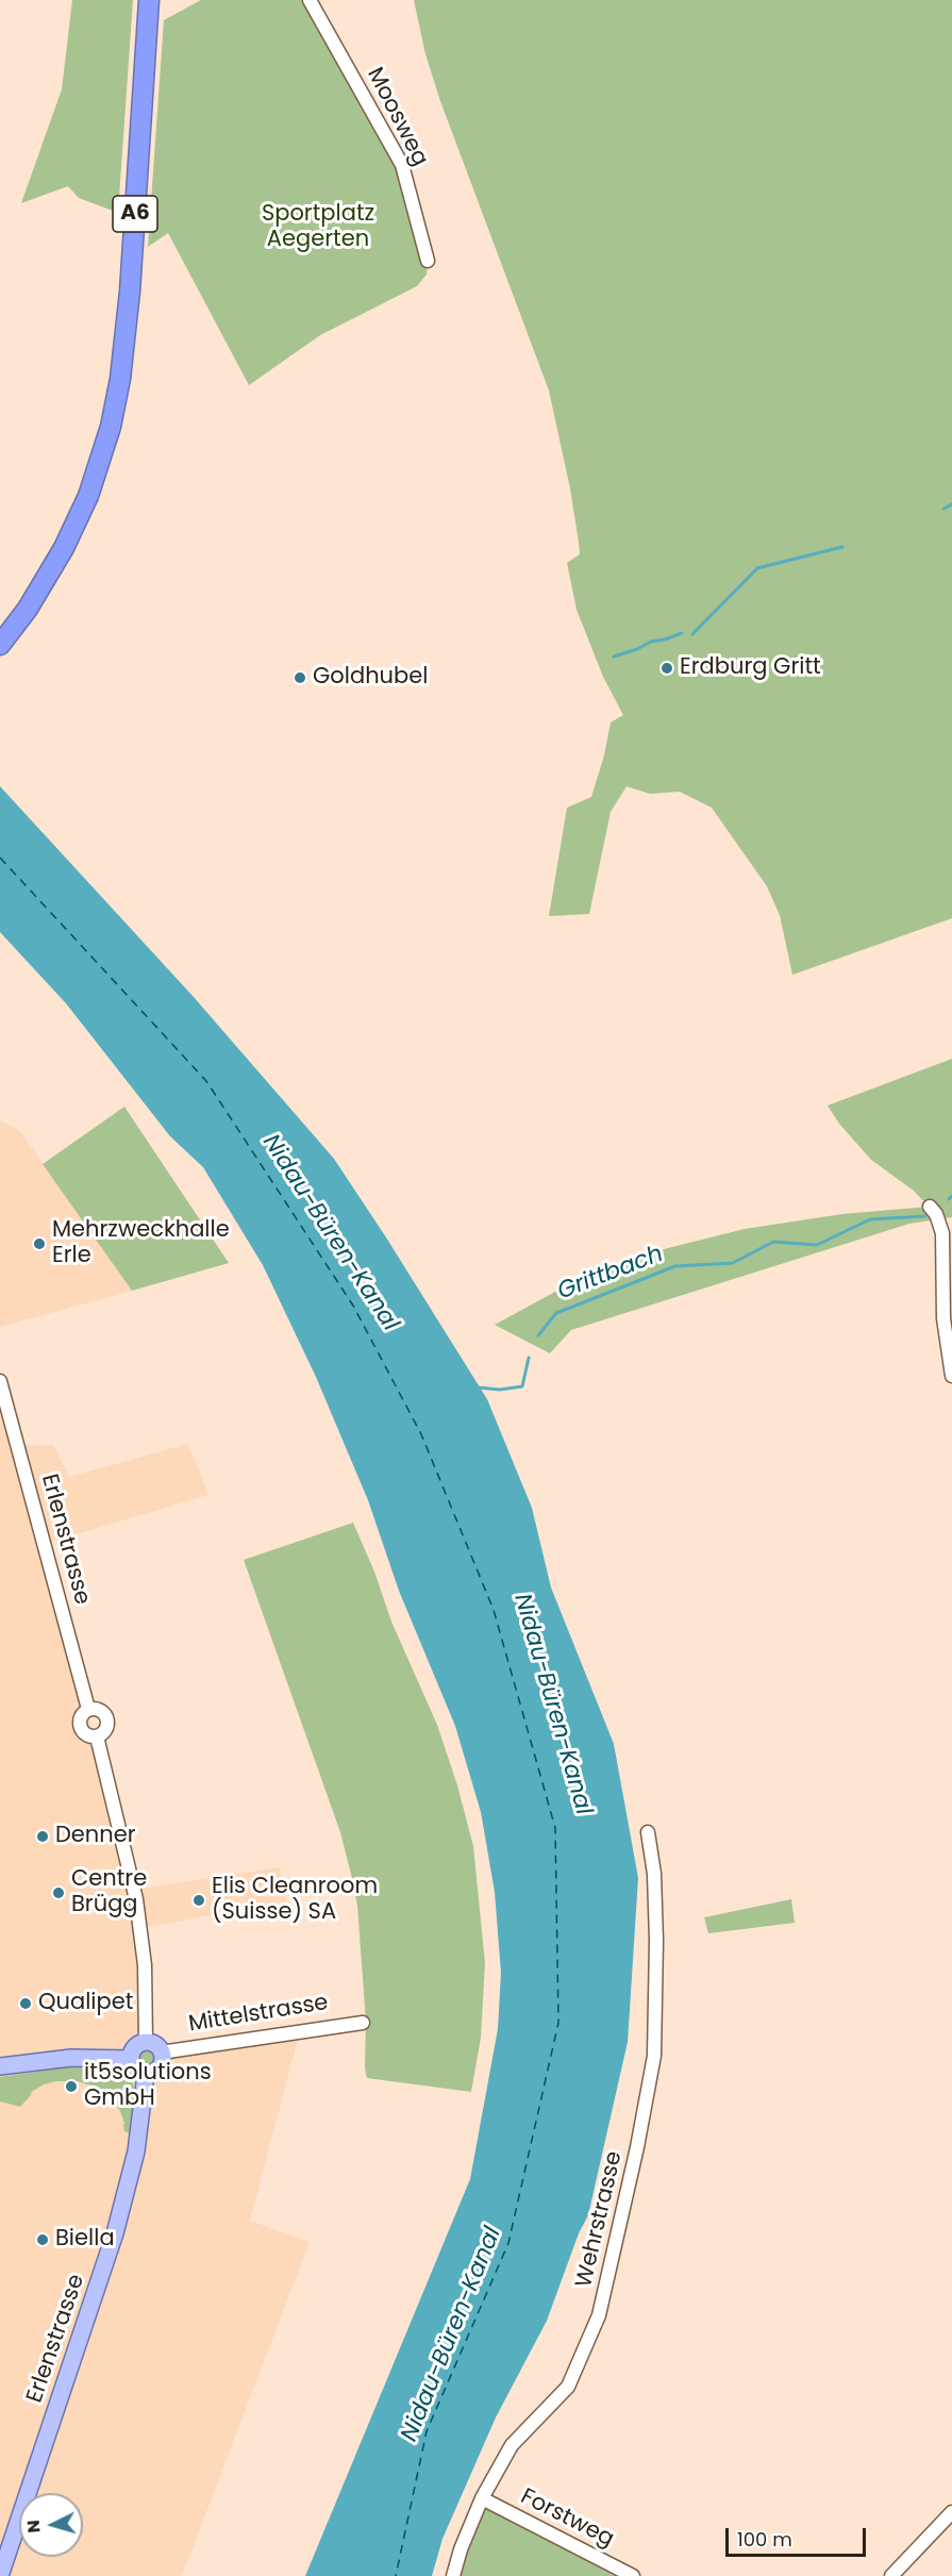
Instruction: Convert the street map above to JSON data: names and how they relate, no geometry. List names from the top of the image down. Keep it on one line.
{"streets":{"highway":["A6"],"main road":["Erlenstrasse"],"street":["Moosweg","Mittelstrasse","Wehrstrasse","Forstweg"]},"crossings":[["Erlenstrasse","Mittelstrasse"],["Wehrstrasse","Forstweg"]],"water":["Nidau-Büren-Kanal","Grittbach"],"parks":["Sportplatz Aegerten"],"places":["Erdburg Gritt","Goldhubel","Mehrzweckhalle Erle","Denner","Centre Brügg","Elis Cleanroom (Suisse) SA","Qualipet","it5solutions GmbH","Biella"],"scale_bar":"100 m","north":"left"}
